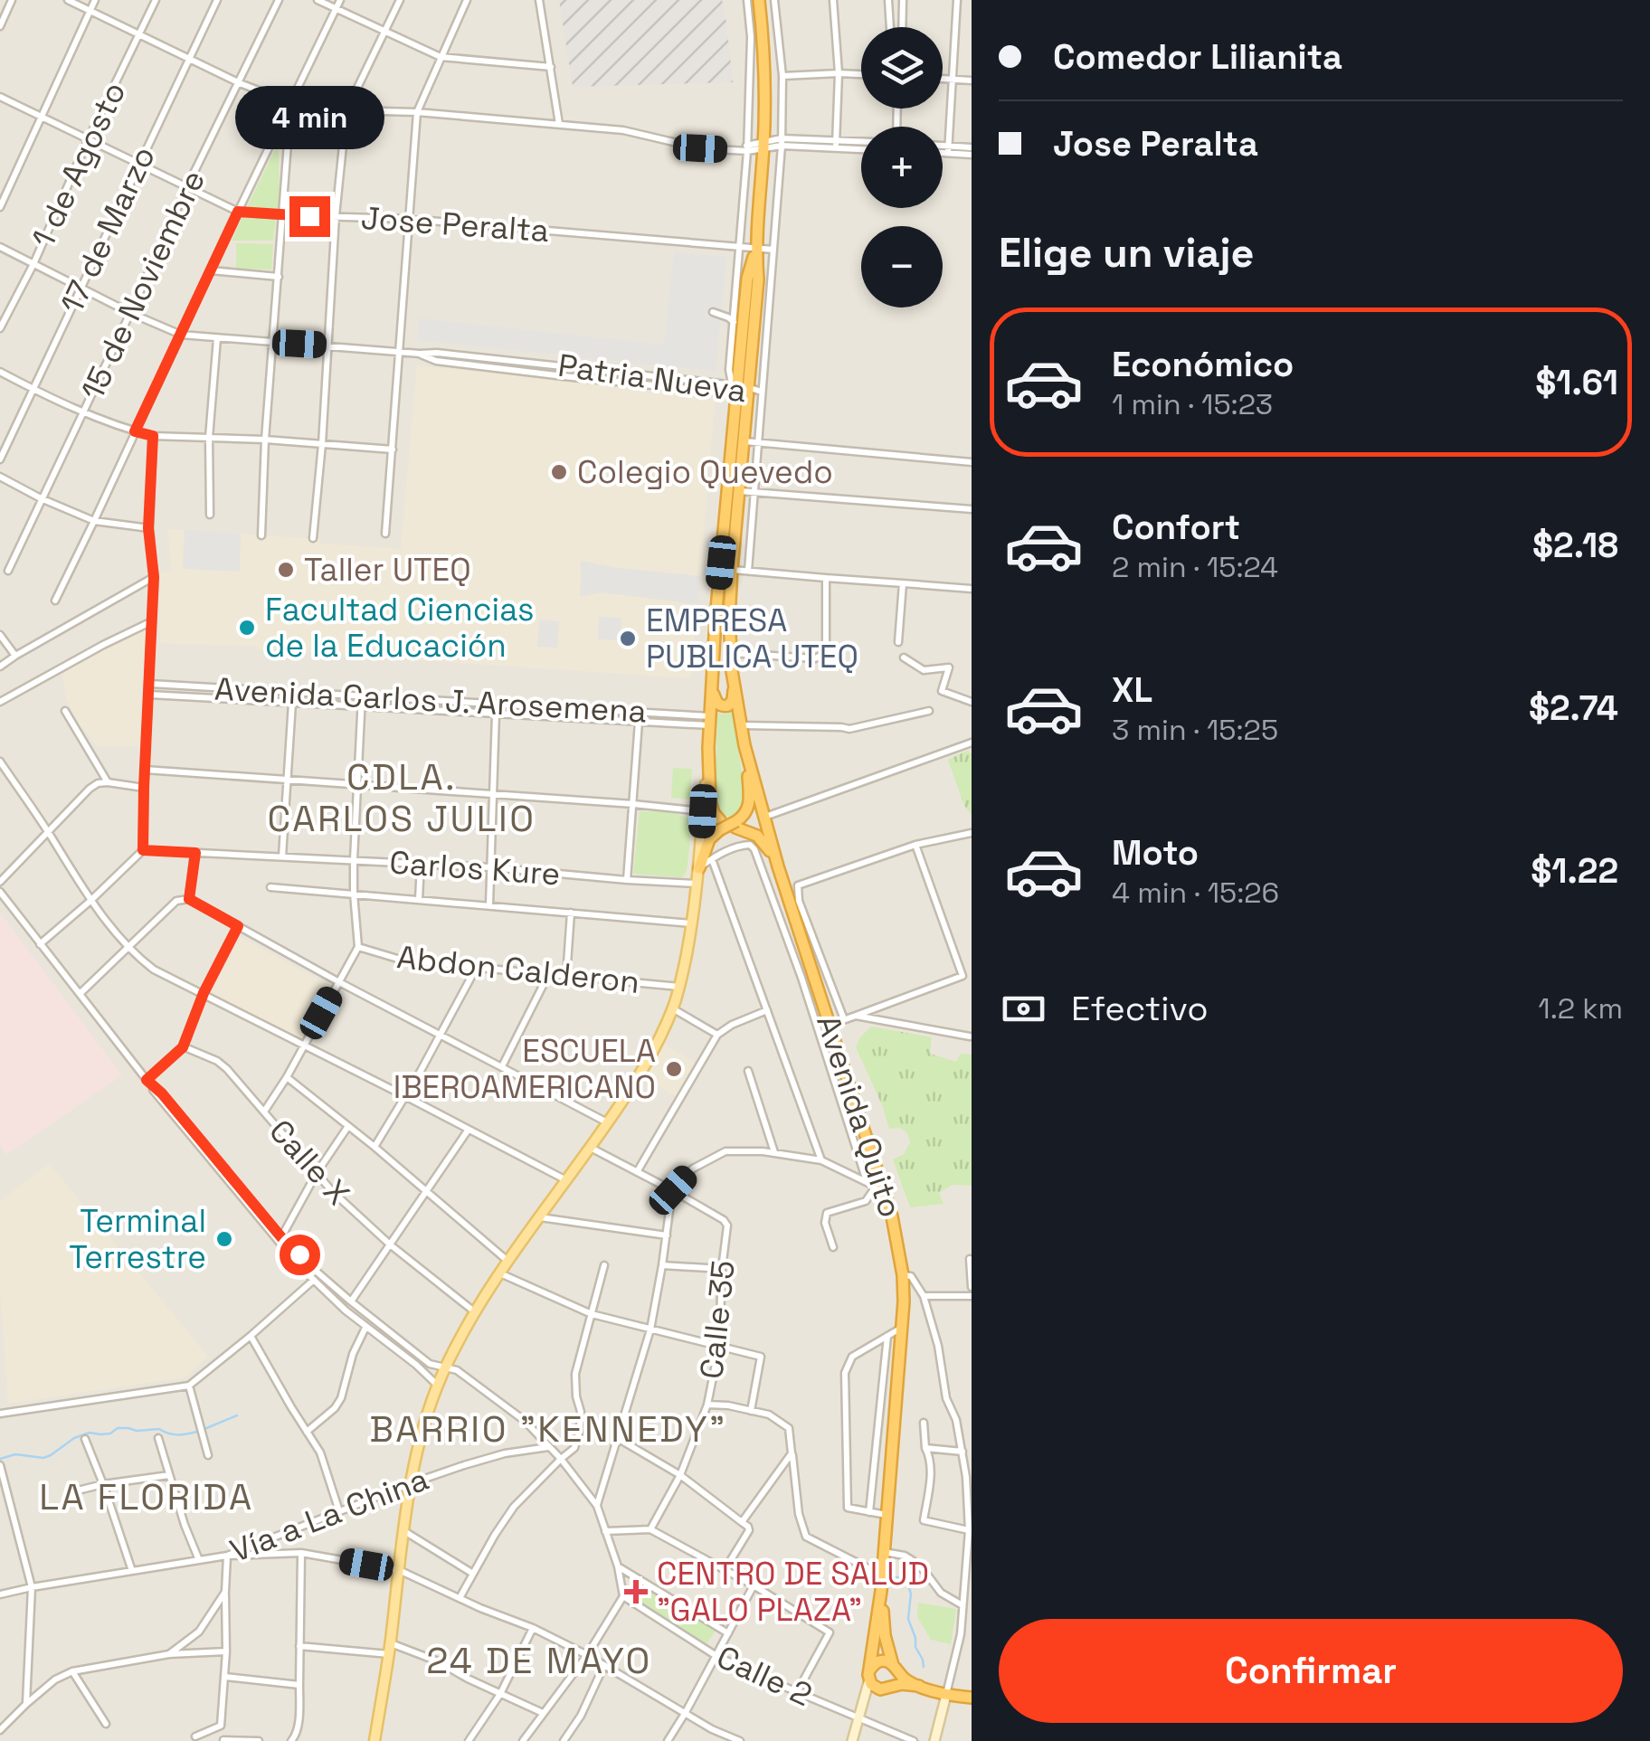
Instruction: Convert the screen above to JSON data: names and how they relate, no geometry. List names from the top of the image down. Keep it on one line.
{"streets":{"highway":["Avenida Quito"],"street":["1 de Agosto","Jose Peralta","17 de Marzo","15 de Noviembre","Patria Nueva","Avenida Carlos J. Arosemena","Carlos Kure","Abdon Calderon","Calle X","Calle 35","Vía a La China","Calle 2"]},"crossings":[["1 de Agosto","Jose Peralta"],["1 de Agosto","Patria Nueva"],["Jose Peralta","17 de Marzo"],["Jose Peralta","15 de Noviembre"],["17 de Marzo","Patria Nueva"],["15 de Noviembre","Patria Nueva"],["Patria Nueva","Avenida Quito"]],"districts":["CDLA. CARLOS JULIO","BARRIO \"KENNEDY\"","LA FLORIDA","24 DE MAYO"],"places":{"other":["Colegio Quevedo","Taller UTEQ","Facultad Ciencias de la Educación","EMPRESA PUBLICA UTEQ","ESCUELA IBEROAMERICANO","Terminal Terrestre"],"health":["CENTRO DE SALUD \"GALO PLAZA\""]},"page":{"banner":["Comedor Lilianita","Jose Peralta"],"map_buttons":["+","−"],"bubble":"4 min","heading":"Elige un viaje","list":[{"name":"Económico","note":"1 min · 15:23","value":"$1.61"},{"name":"Confort","note":"2 min · 15:24","value":"$2.18"},{"name":"XL","note":"3 min · 15:25","value":"$2.74"},{"name":"Moto","note":"4 min · 15:26","value":"$1.22"}],"pay":["Efectivo","1.2 km"],"buttons":"Confirmar"}}
